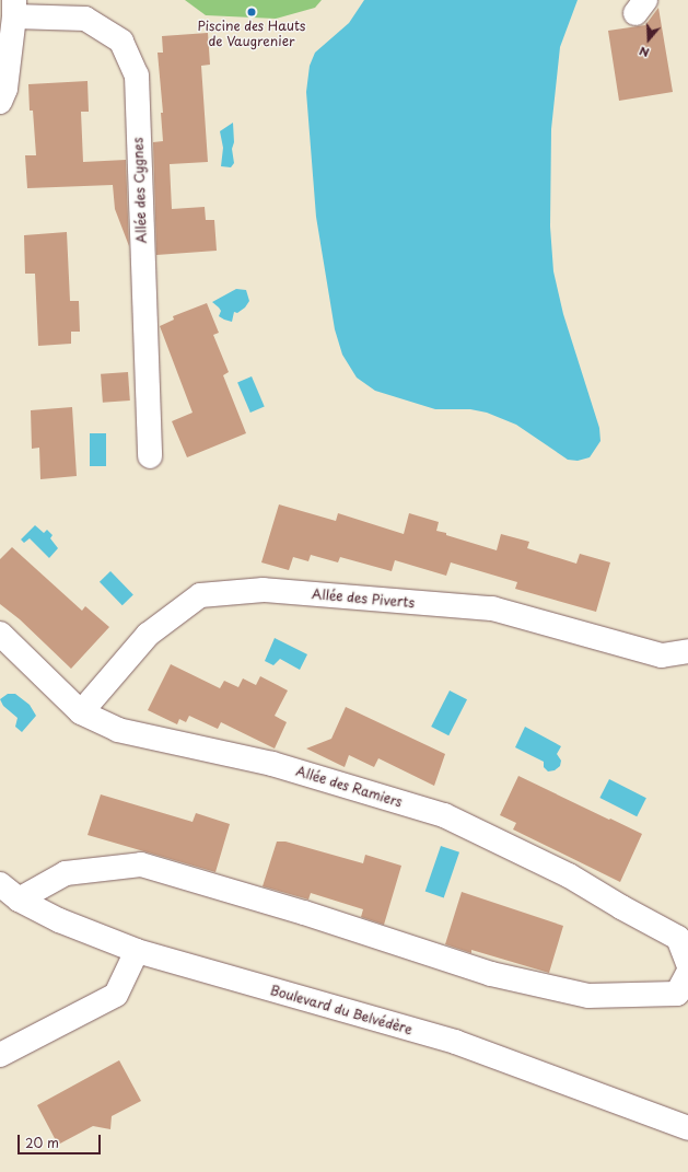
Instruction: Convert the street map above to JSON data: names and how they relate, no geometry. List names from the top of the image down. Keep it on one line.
{"streets":{"street":["Allée des Cygnes","Allée des Piverts","Allée des Ramiers","Boulevard du Belvédère"]},"crossings":[["Allée des Piverts","Allée des Ramiers"]],"places":["Piscine des Hauts de Vaugrenier"],"scale_bar":"20 m","north":"bottom"}
